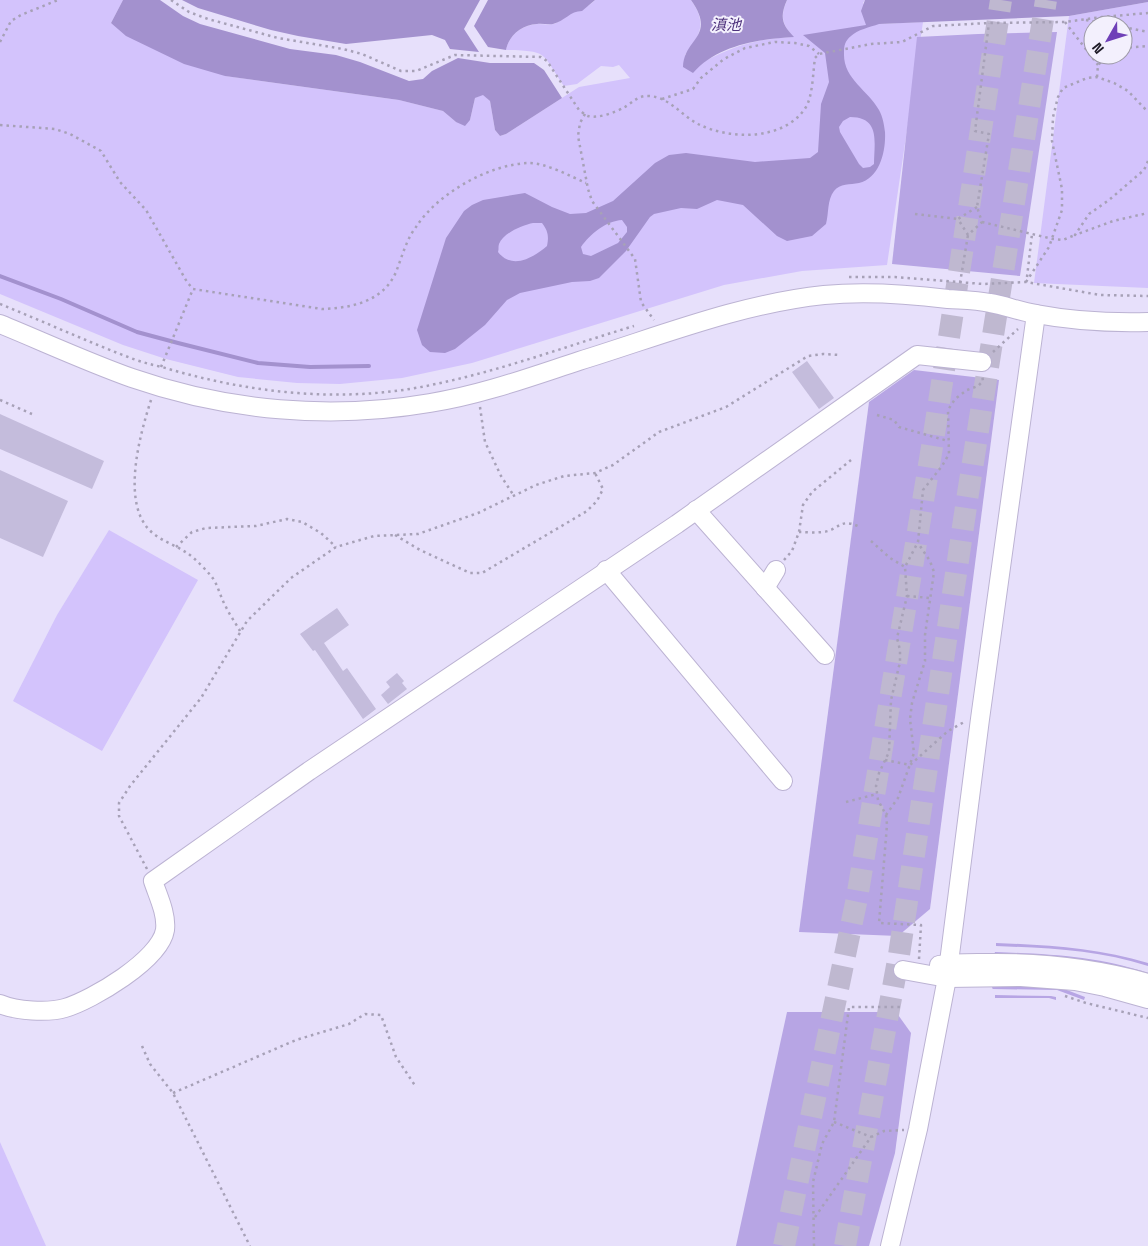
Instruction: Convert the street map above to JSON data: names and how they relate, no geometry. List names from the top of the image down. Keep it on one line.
{"water":["滇池"],"north":"bottom left"}
